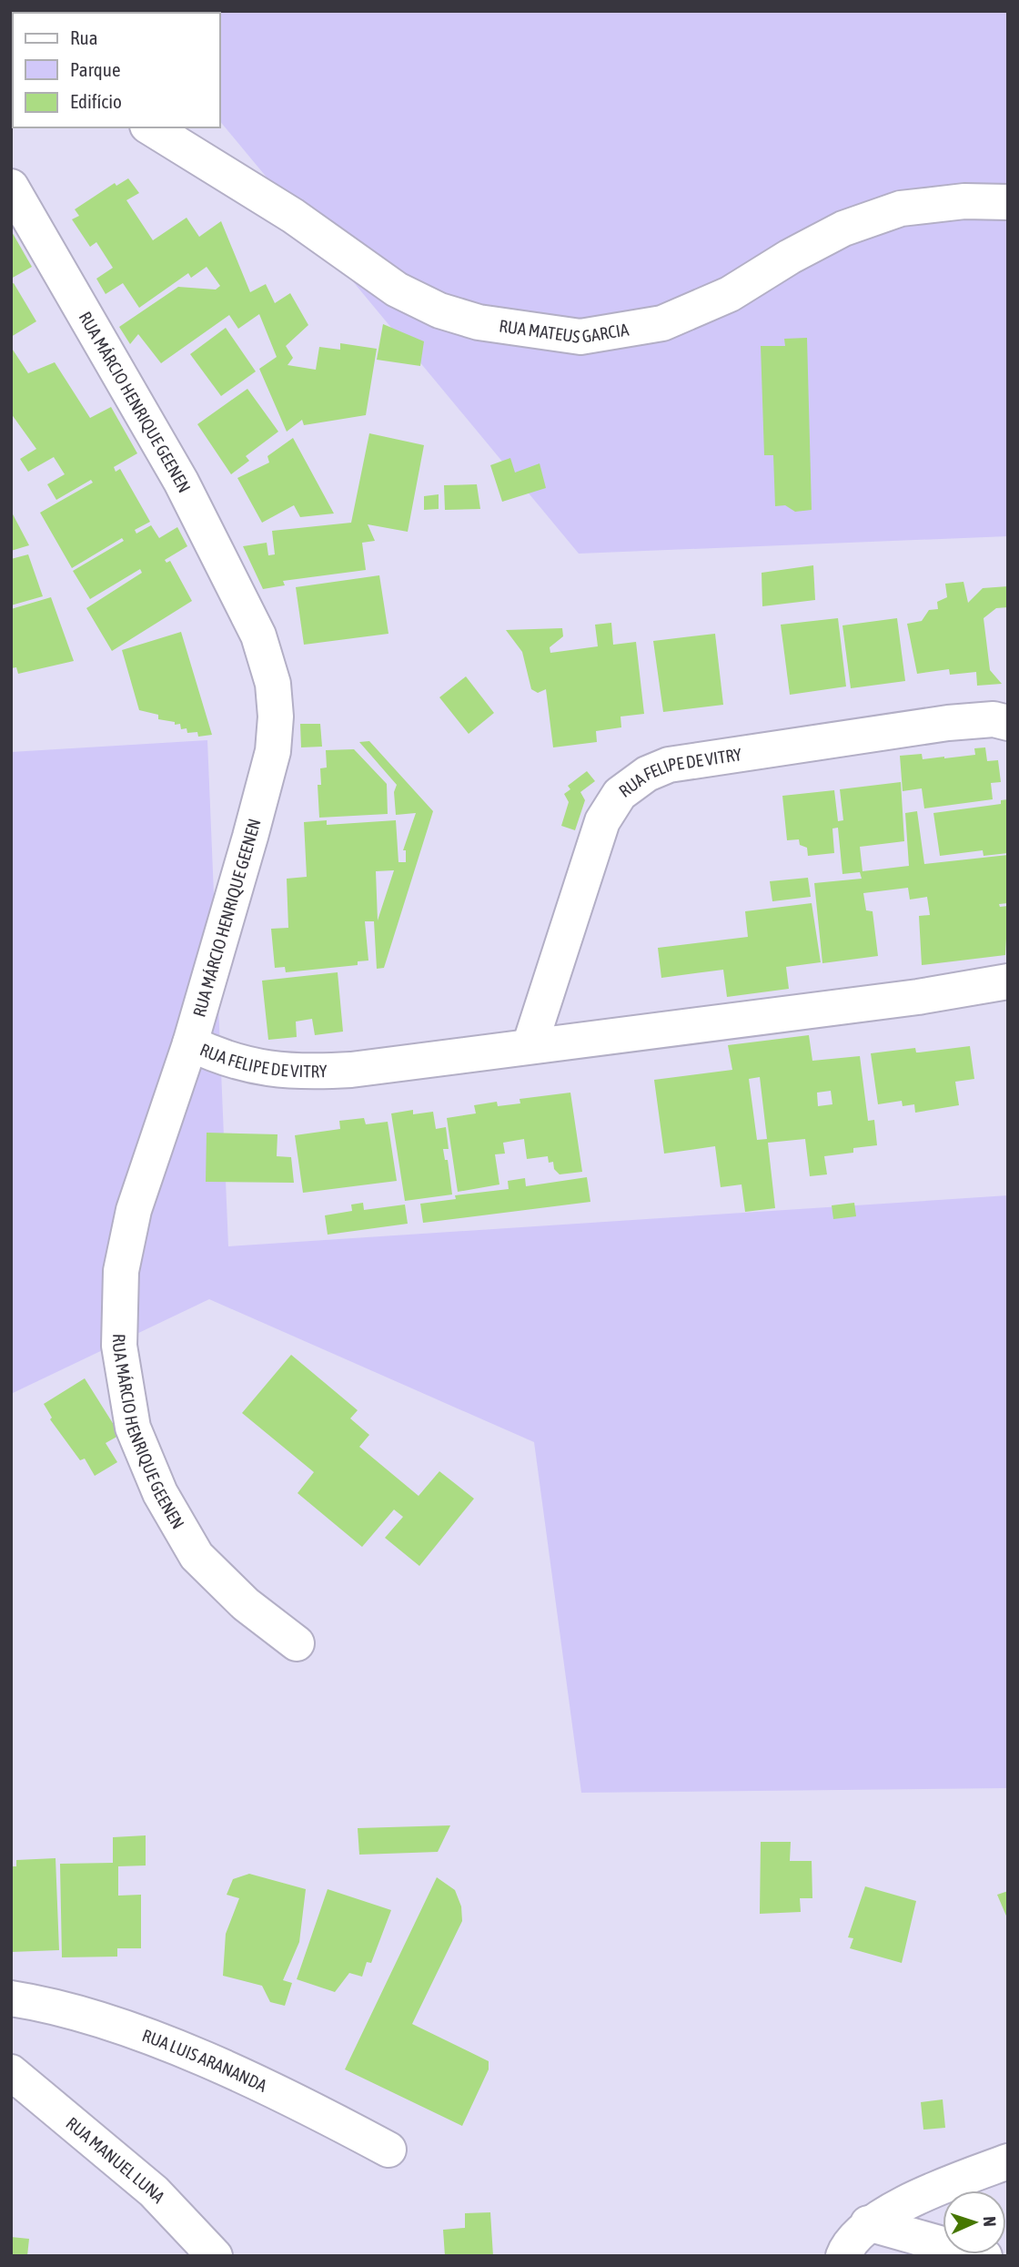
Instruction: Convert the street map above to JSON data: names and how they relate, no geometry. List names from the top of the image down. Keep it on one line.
{"streets":{"street":["RUA MATEUS GARCIA","RUA MÁRCIO HENRIQUE GEENEN","RUA FELIPE DE VITRY","RUA LUIS ARANANDA","RUA MANUEL LUNA"]},"crossings":[["RUA MÁRCIO HENRIQUE GEENEN","RUA FELIPE DE VITRY"]],"legend":["Rua","Parque","Edifício"],"north":"right"}
